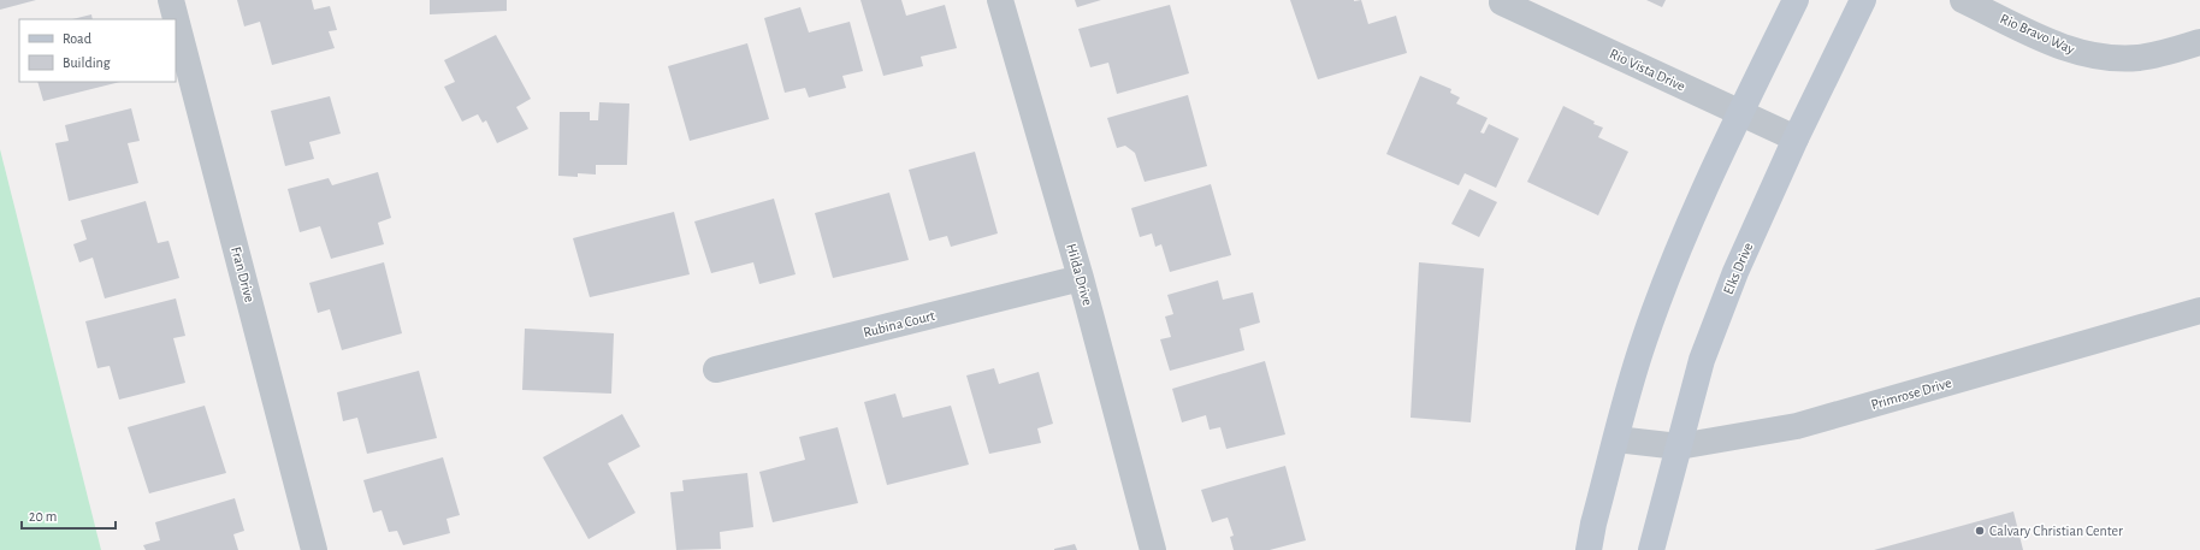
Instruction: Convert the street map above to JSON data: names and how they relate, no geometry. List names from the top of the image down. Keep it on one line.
{"streets":{"main road":["Elks Drive"],"street":["Rio Bravo Way","Rio Vista Drive","Fran Drive","Hilda Drive","Rubina Court","Primrose Drive"]},"crossings":[["Rio Vista Drive","Elks Drive"],["Elks Drive","Primrose Drive"],["Hilda Drive","Rubina Court"]],"places":["Calvary Christian Center"],"legend":["Road","Building"],"scale_bar":"20 m"}
